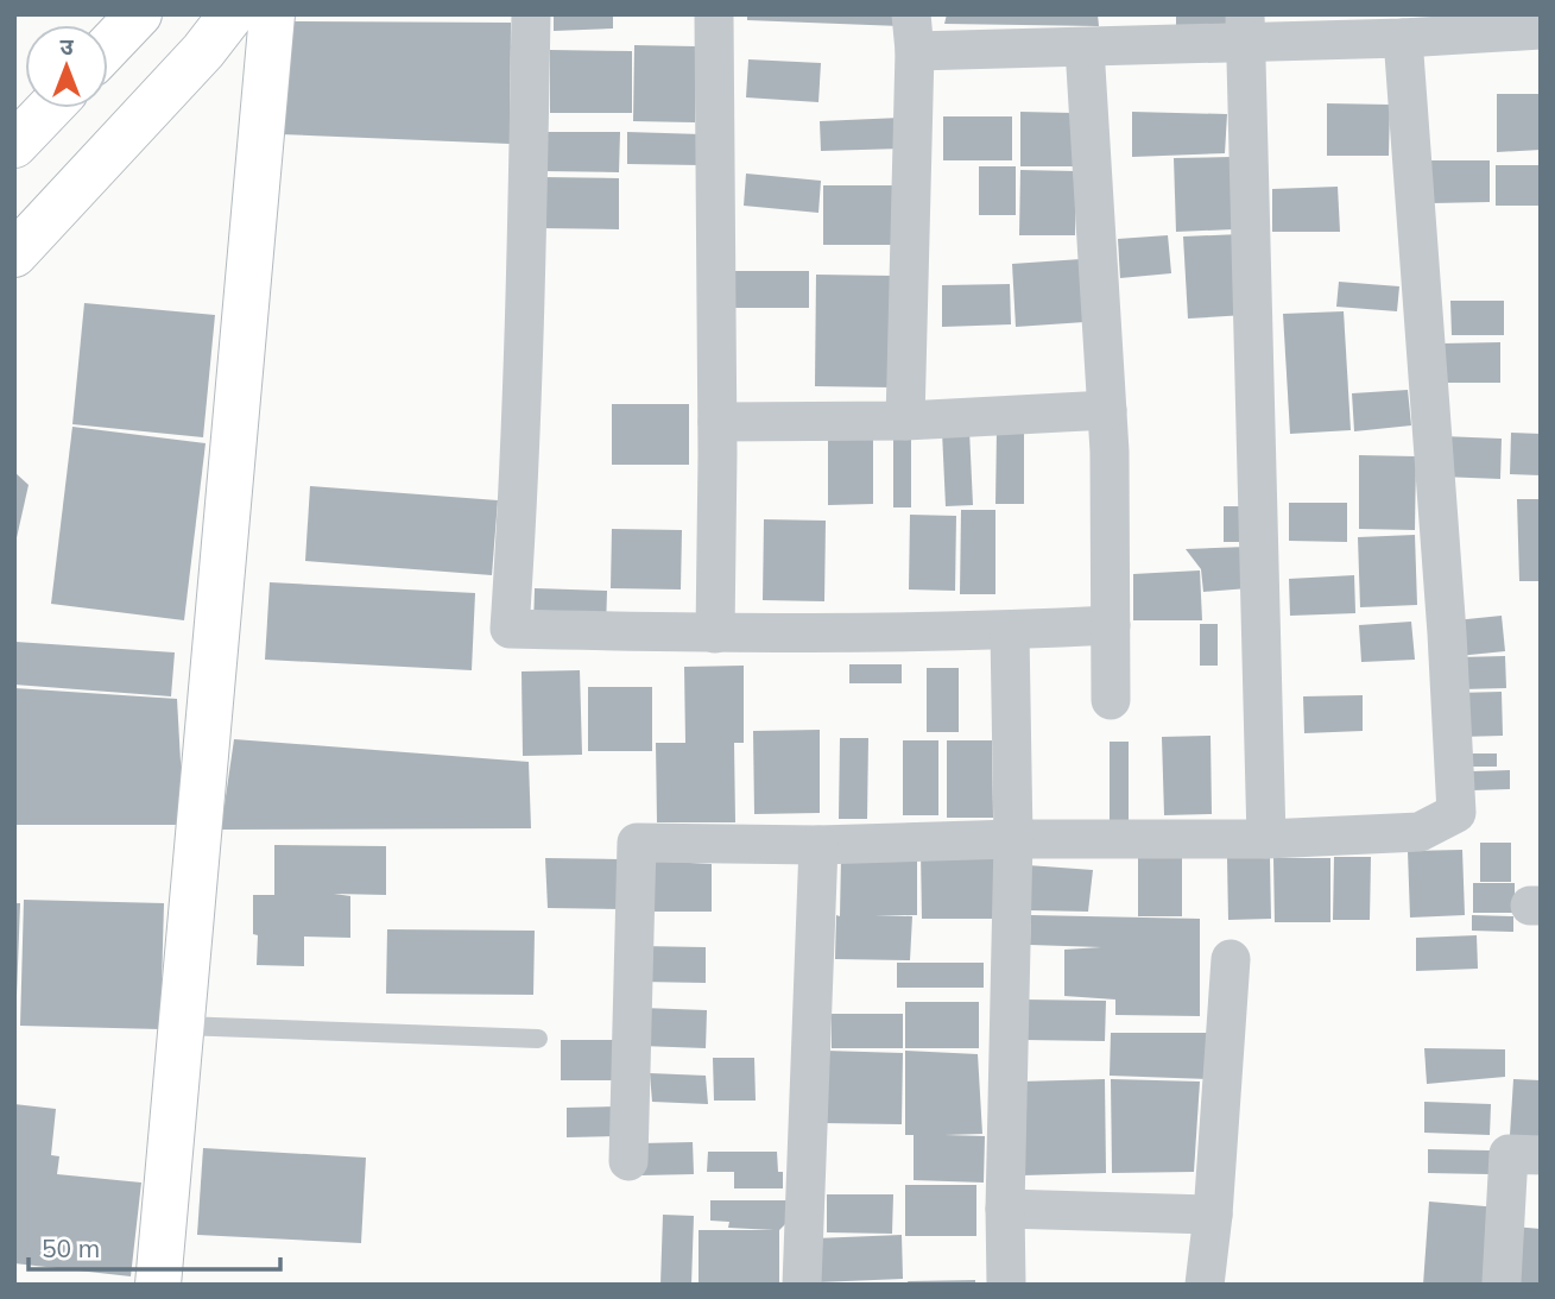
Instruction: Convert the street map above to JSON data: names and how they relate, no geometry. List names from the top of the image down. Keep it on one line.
{"scale_bar":"50 m","north":"top"}
